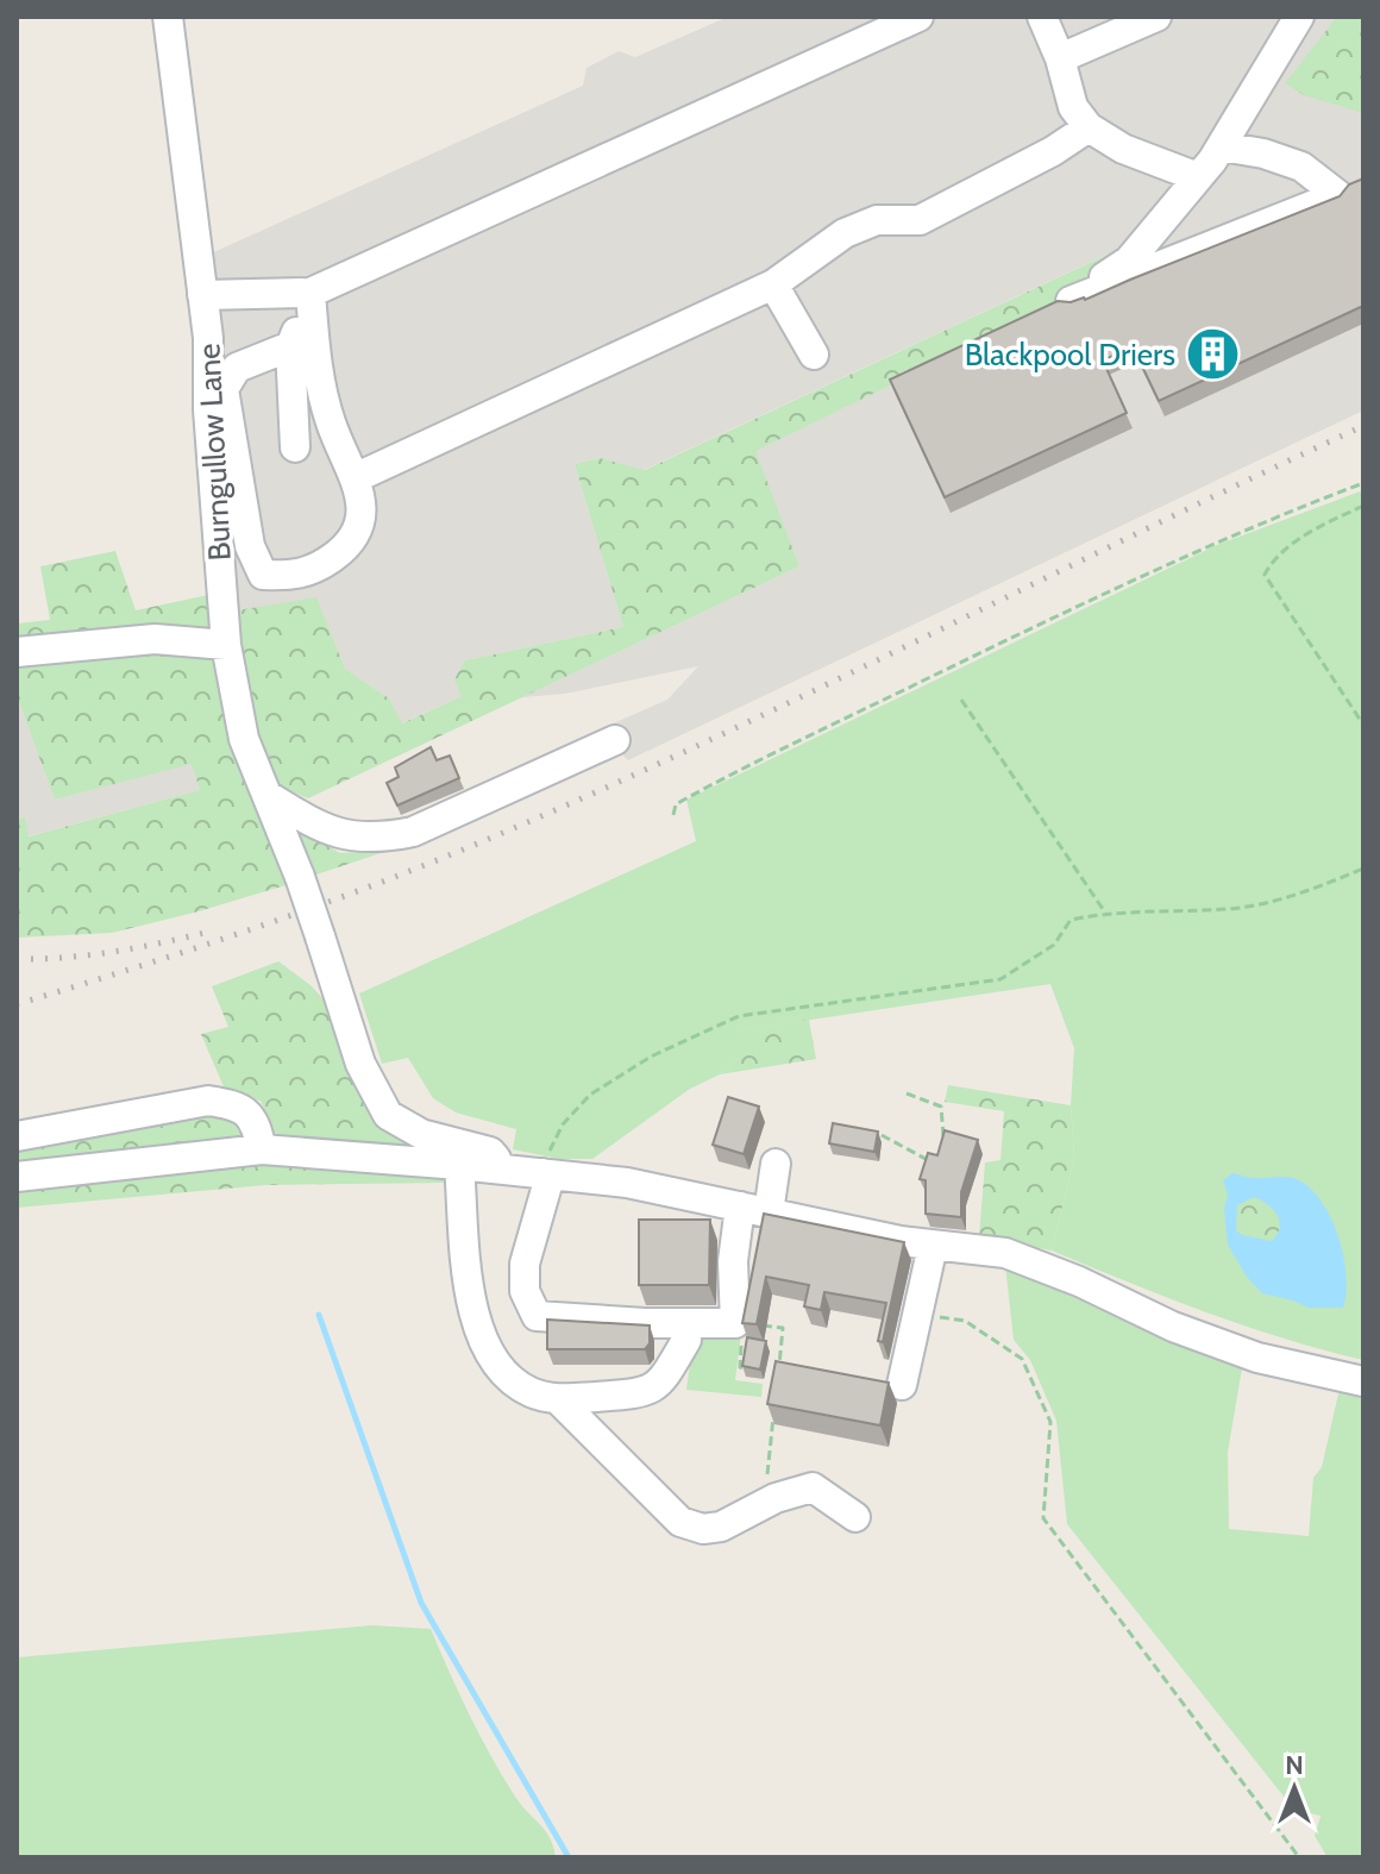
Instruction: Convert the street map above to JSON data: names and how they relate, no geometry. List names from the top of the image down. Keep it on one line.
{"streets":{"street":["Burngullow Lane"]},"places":{"building":["Blackpool Driers"]},"north":"top"}
